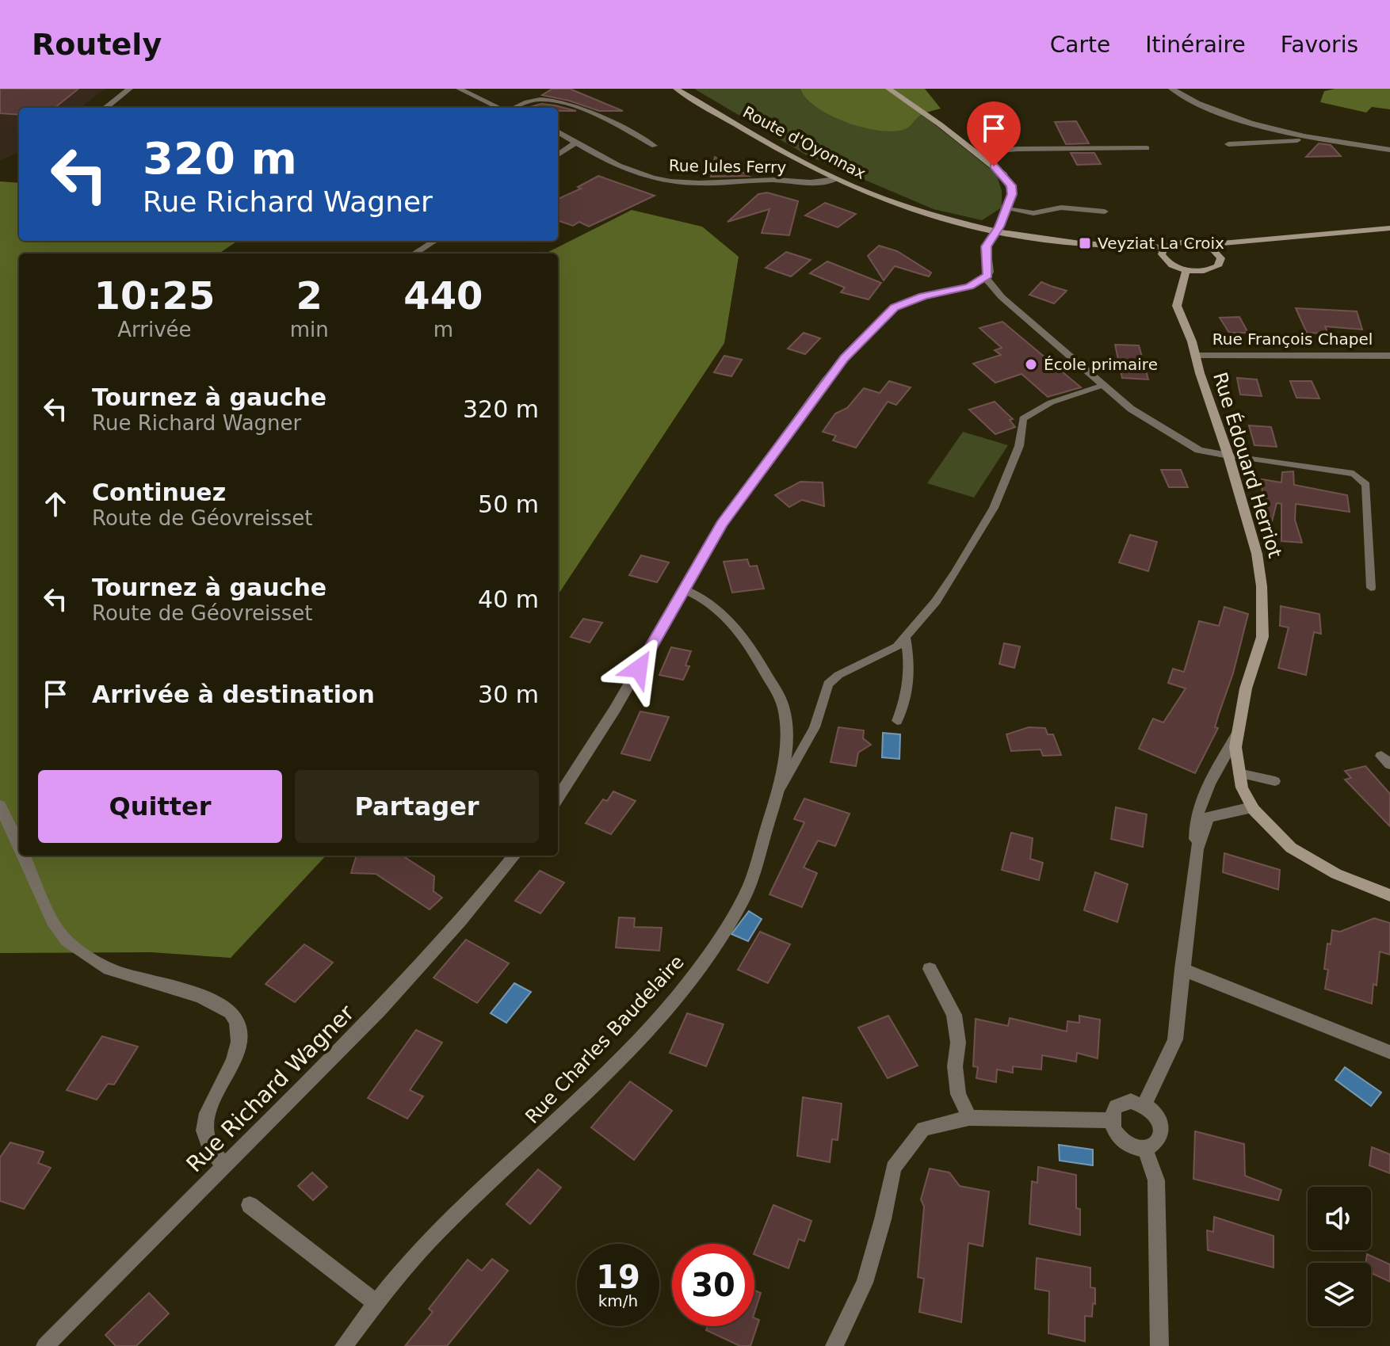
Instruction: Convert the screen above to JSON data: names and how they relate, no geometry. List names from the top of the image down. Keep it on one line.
{"streets":{"main road":["Route d'Oyonnax","Rue Édouard Herriot"],"street":["Rue Jules Ferry","Rue François Chapel","Rue Charles Baudelaire","Rue Richard Wagner"]},"crossings":[["Route d'Oyonnax","Rue Jules Ferry"],["Rue François Chapel","Rue Édouard Herriot"]],"places":{"transit":["Veyziat La Croix"],"other":["École primaire"]},"page":{"header":"Routely","nav":["Carte","Itinéraire","Favoris"],"turn":["320 m","Rue Richard Wagner"],"eta":["10:25","Arrivée","2","min","440","m"],"list":[{"name":"Tournez à gauche","note":"Rue Richard Wagner","value":"320 m"},{"name":"Continuez","note":"Route de Géovreisset","value":"50 m"},{"name":"Tournez à gauche","note":"Route de Géovreisset","value":"40 m"},{"name":"Arrivée à destination","value":"30 m"}],"buttons":["Quitter","Partager"],"speed":"19 km/h","limit":"30"}}
